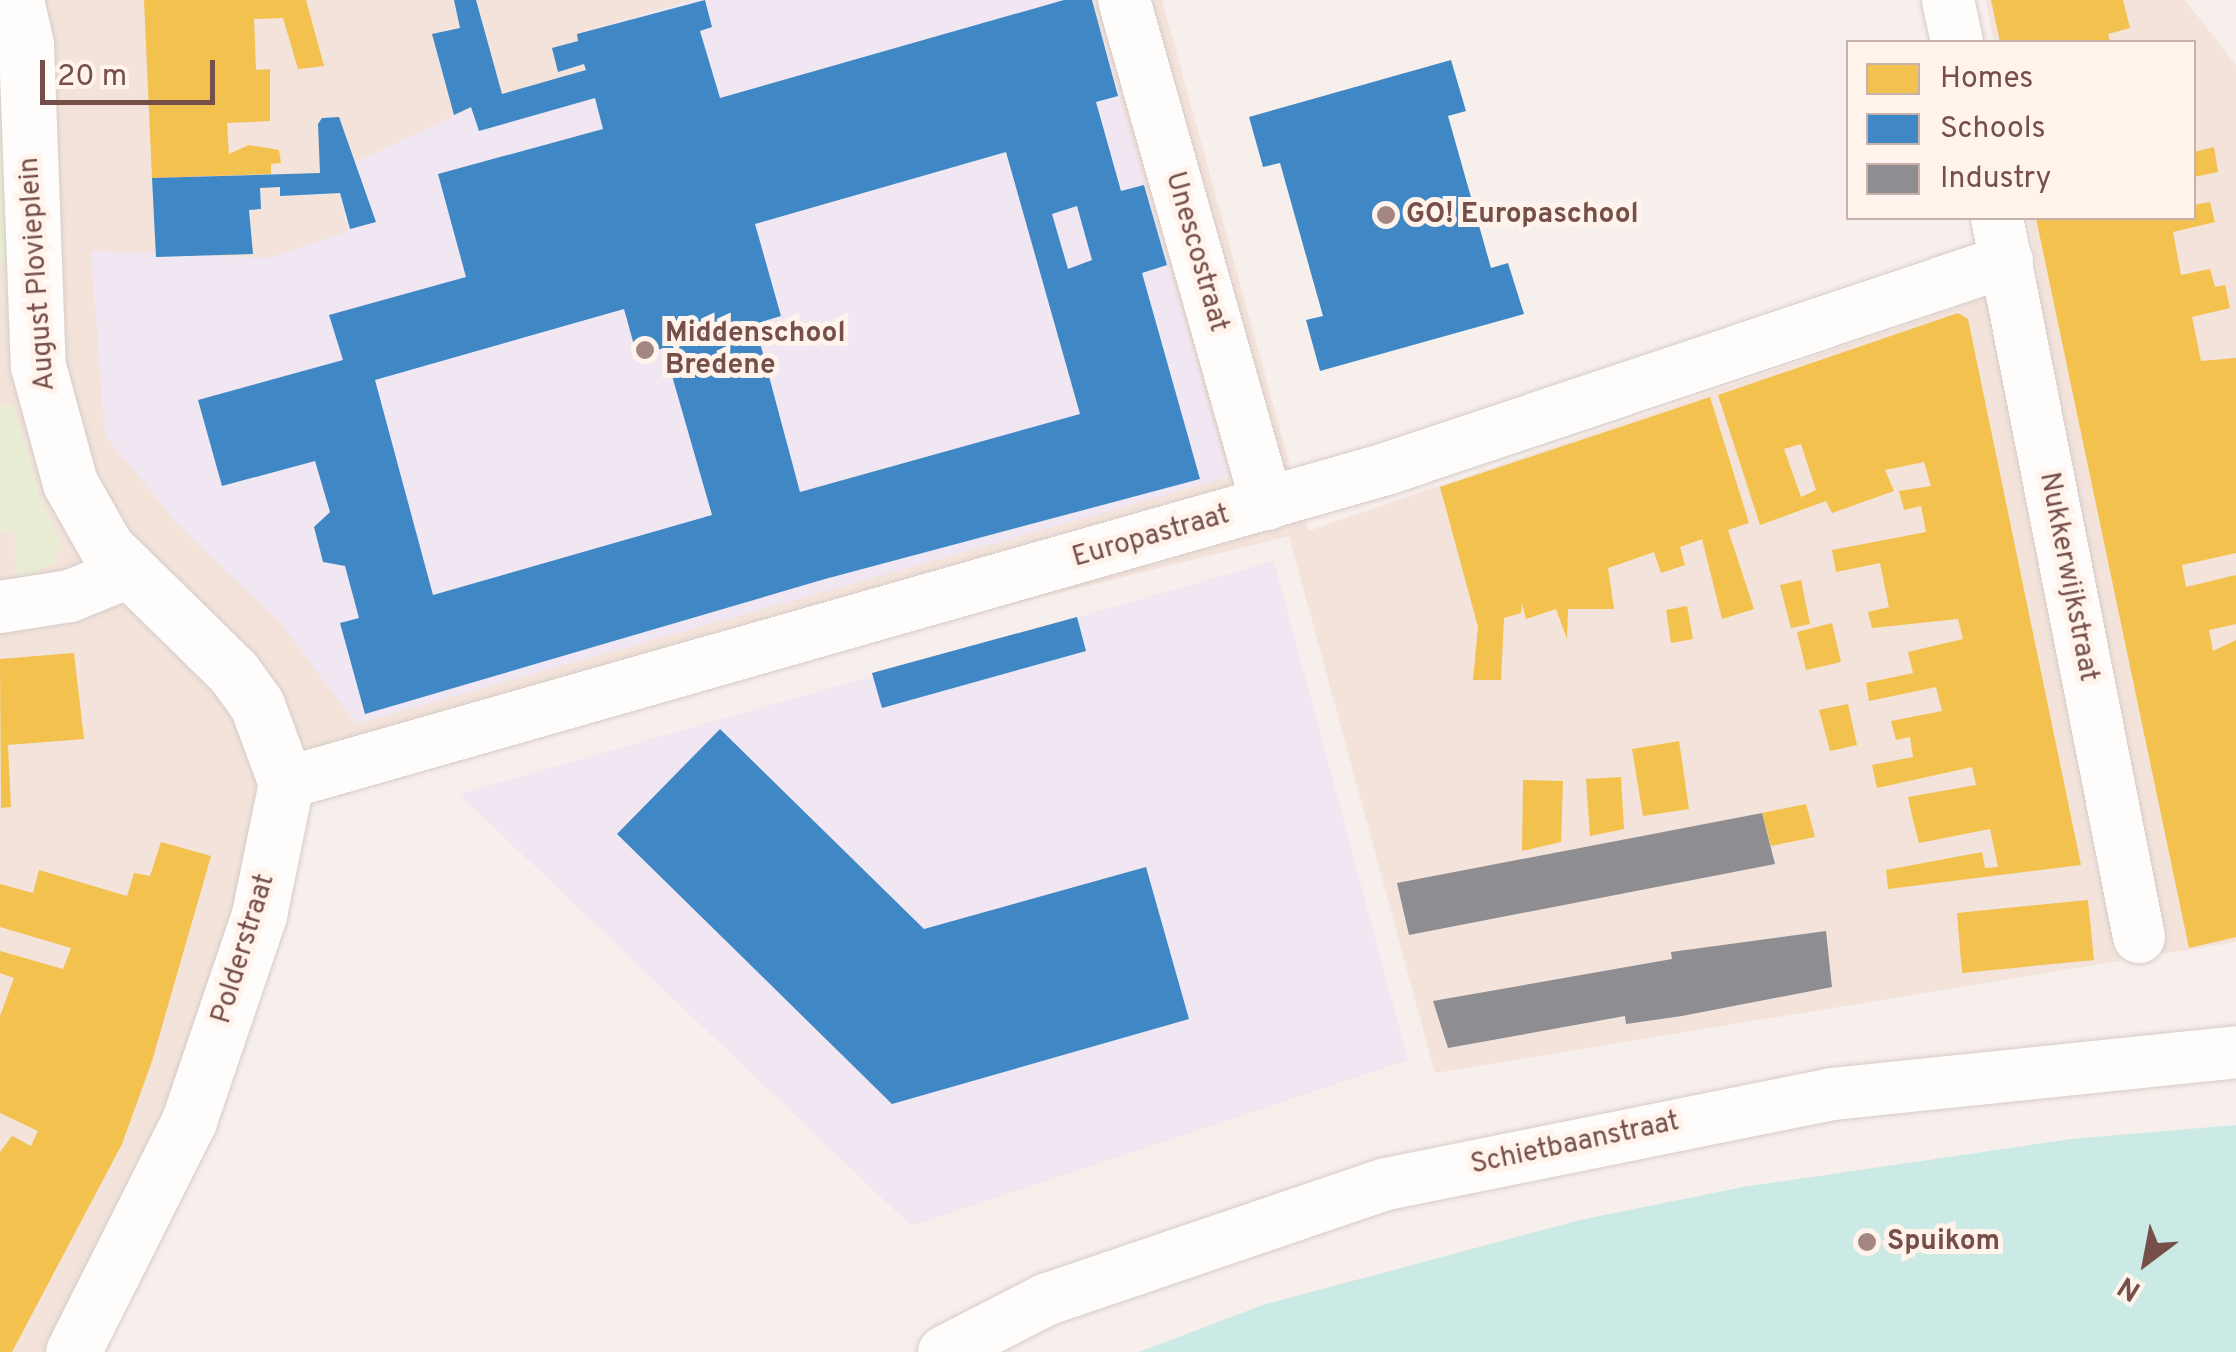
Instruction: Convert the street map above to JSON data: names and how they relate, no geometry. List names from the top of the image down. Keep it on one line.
{"streets":{"street":["Unescostraat","August Plovieplein","Europastraat","Nukkerwijkstraat","Polderstraat","Schietbaanstraat"]},"crossings":[["Unescostraat","Europastraat"],["Europastraat","Nukkerwijkstraat"],["Europastraat","Polderstraat"]],"places":["GO! Europaschool","Middenschool Bredene","Spuikom"],"legend":["Homes","Schools","Industry"],"scale_bar":"20 m","north":"bottom left"}
